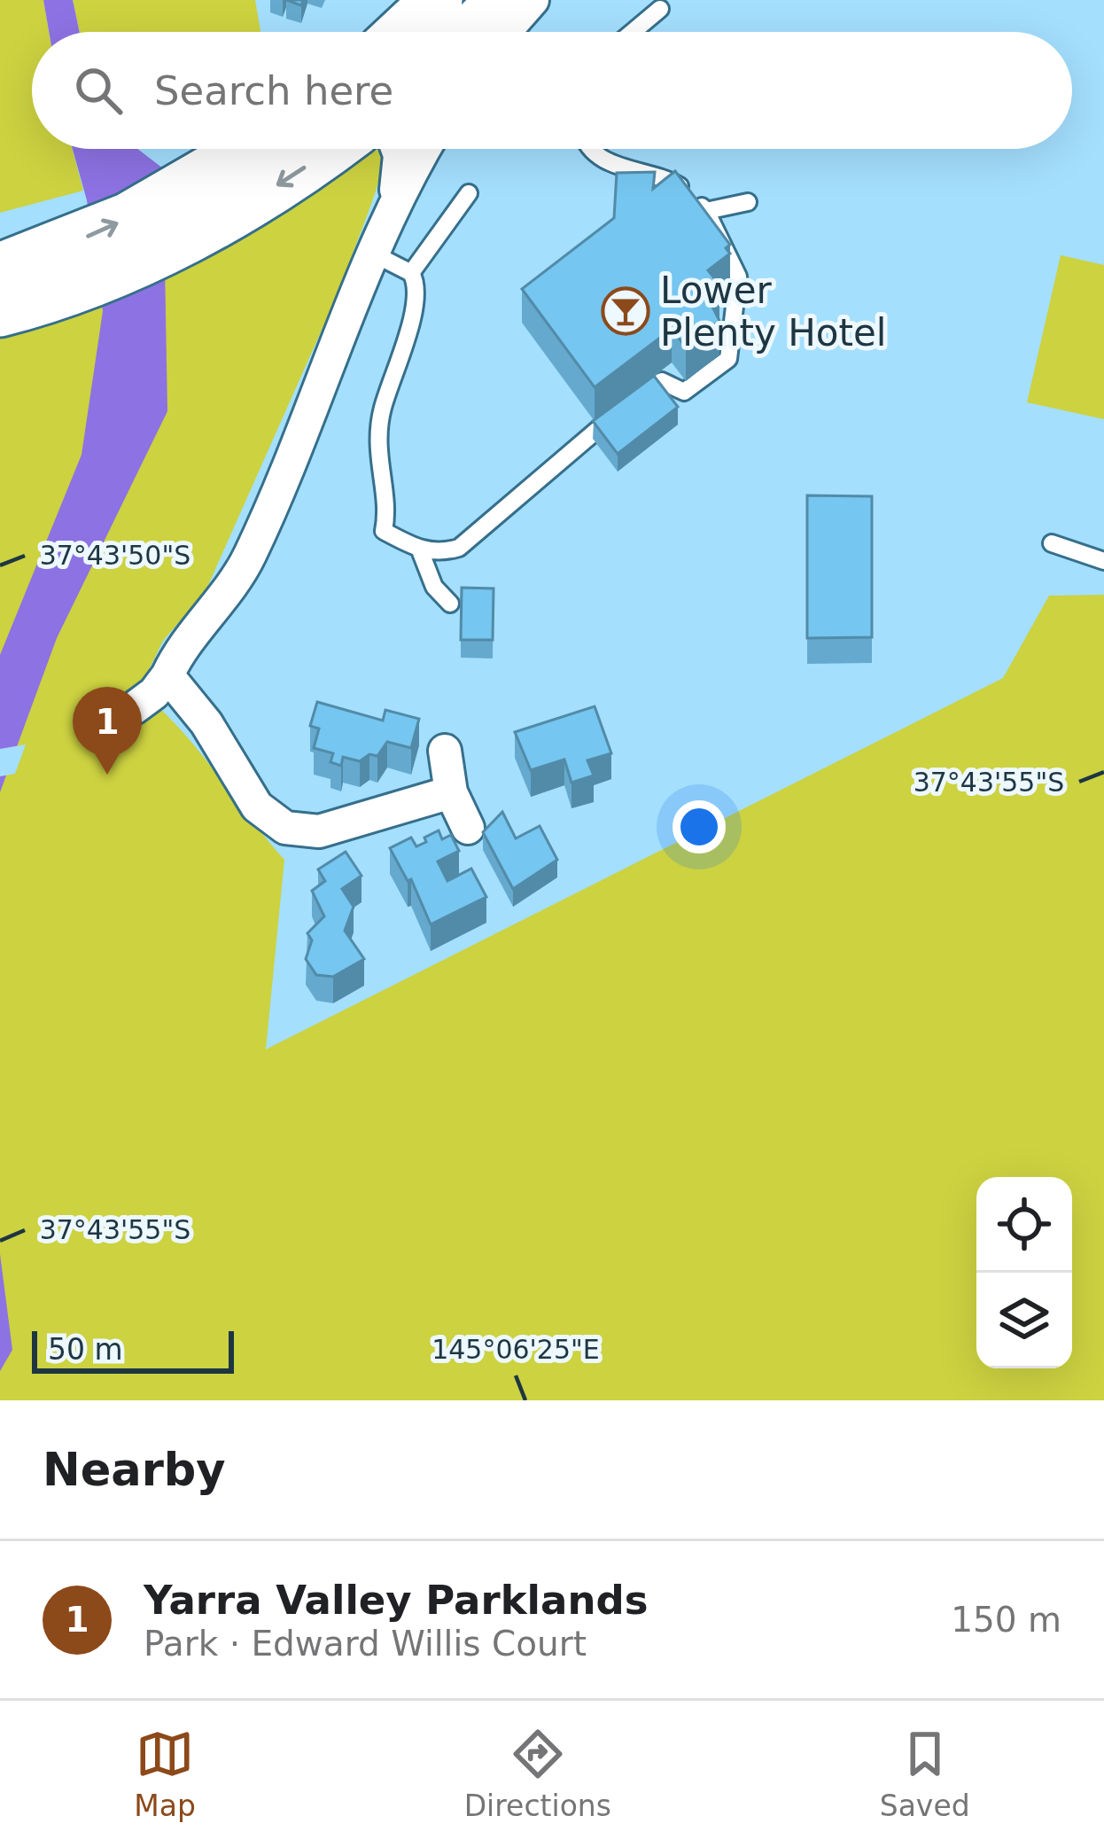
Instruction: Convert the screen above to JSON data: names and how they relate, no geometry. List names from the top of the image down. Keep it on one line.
{"places":{"bar":["Lower Plenty Hotel"]},"scale_bar":"50 m","page":{"search":"Search here","pins":"1","scale":"50 m","heading":"Nearby","list":[{"mark":"1","name":"Yarra Valley Parklands","note":"Park · Edward Willis Court","value":"150 m"}],"nav":["Map","Directions","Saved"]},"coordinates":["37°43'50\"S","37°43'55\"S","145°06'25\"E"]}
